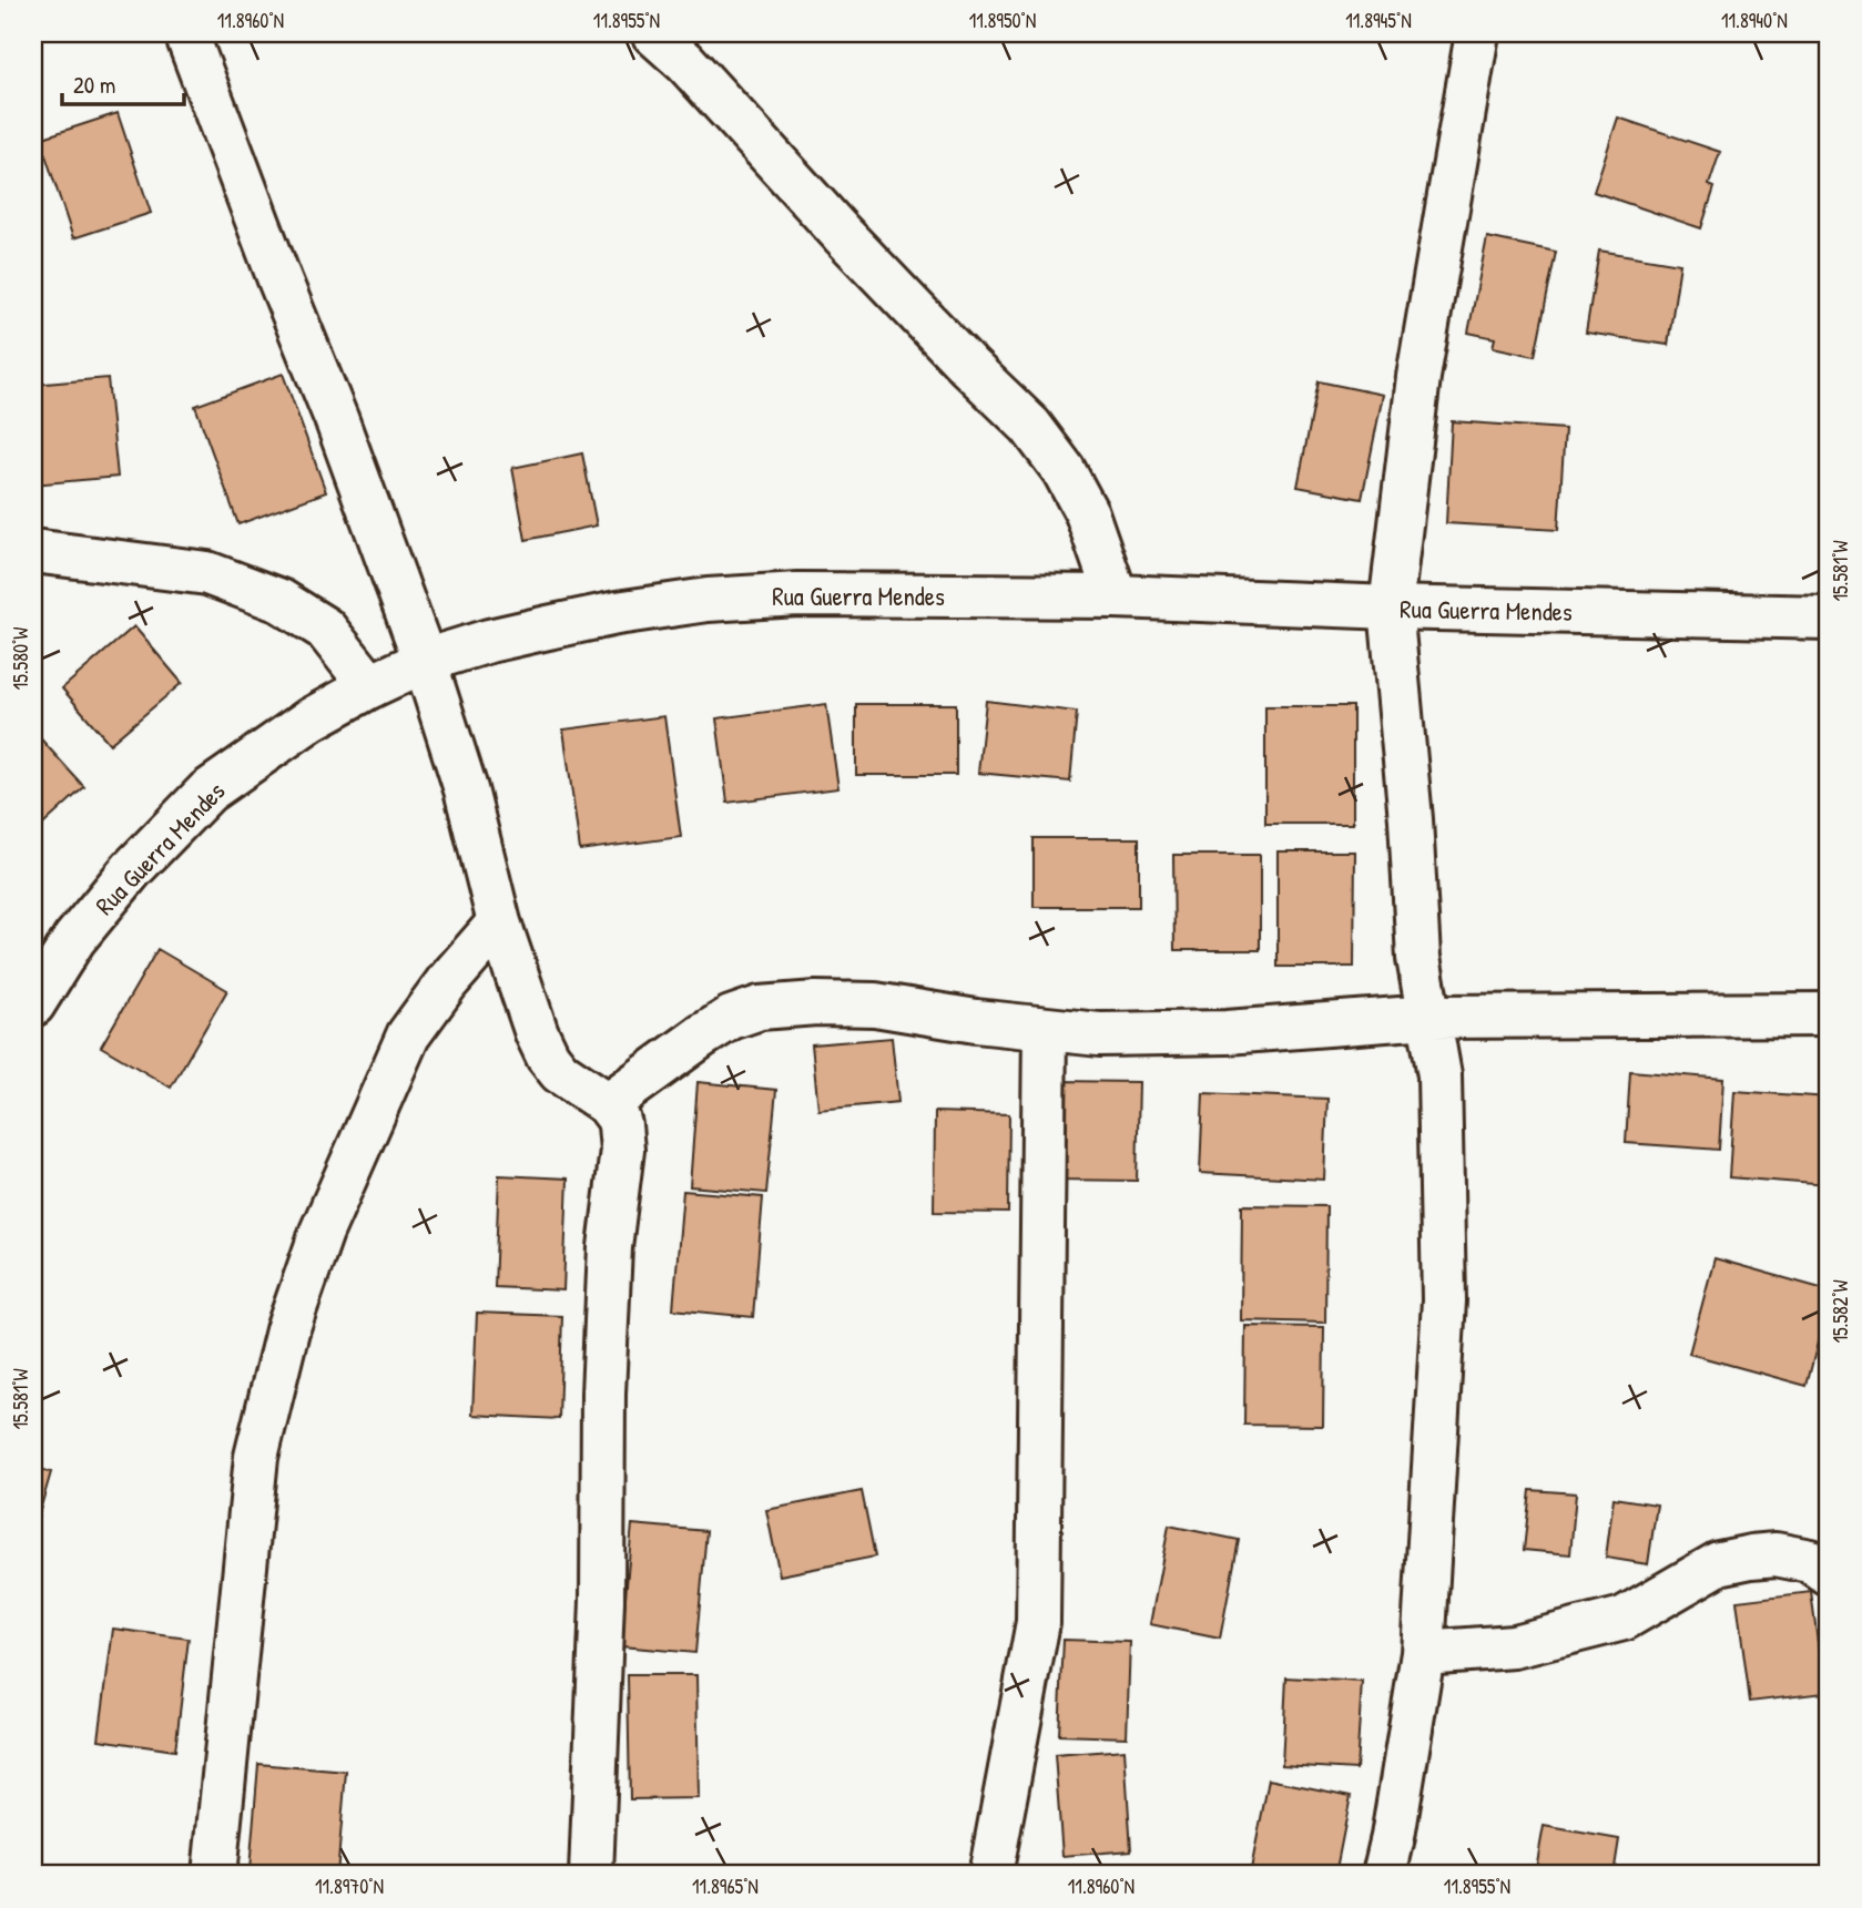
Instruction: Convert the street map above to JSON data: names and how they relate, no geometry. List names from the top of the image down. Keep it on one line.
{"streets":{"street":["Rua Guerra Mendes"]},"scale_bar":"20 m","coordinates":["11.8960°N","11.8955°N","11.8950°N","11.8945°N","11.8940°N","15.581°W","15.580°W","15.582°W","11.8970°N","11.8965°N"]}
